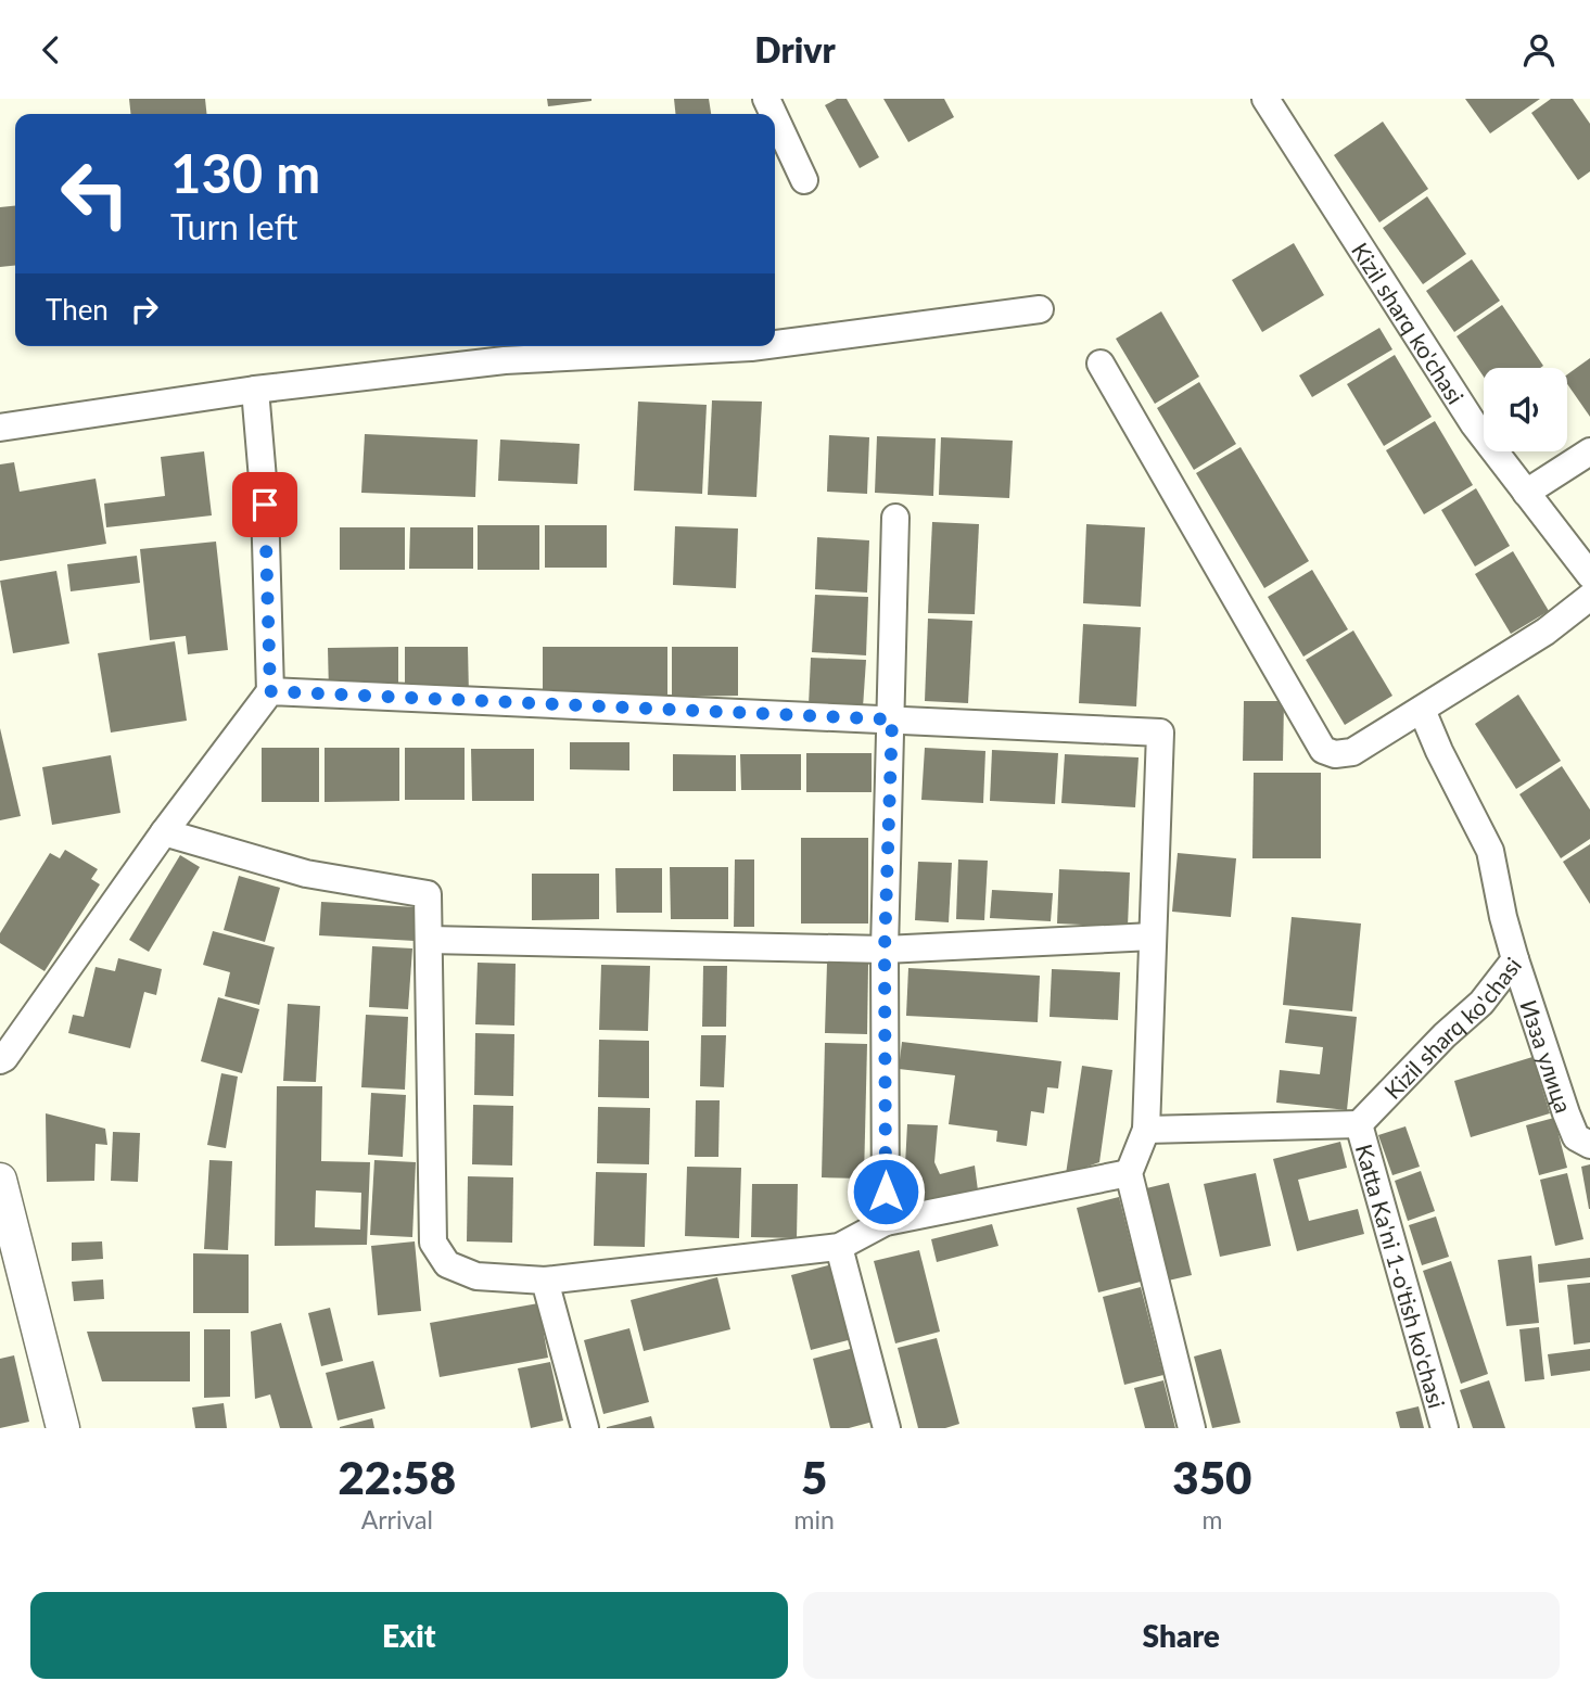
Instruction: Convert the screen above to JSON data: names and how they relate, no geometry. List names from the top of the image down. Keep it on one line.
{"streets":{"street":["Kizil sharq ko'chasi","Изза улица","Katta Ka'ni 1-o'tish ko'chasi"]},"crossings":[["Kizil sharq ko'chasi","Изза улица"],["Kizil sharq ko'chasi","Katta Ka'ni 1-o'tish ko'chasi"]],"page":{"header":"Drivr","turn":["130 m","Turn left"],"then":"Then","eta":["22:58","Arrival","5","min","350","m"],"buttons":["Exit","Share"]}}
